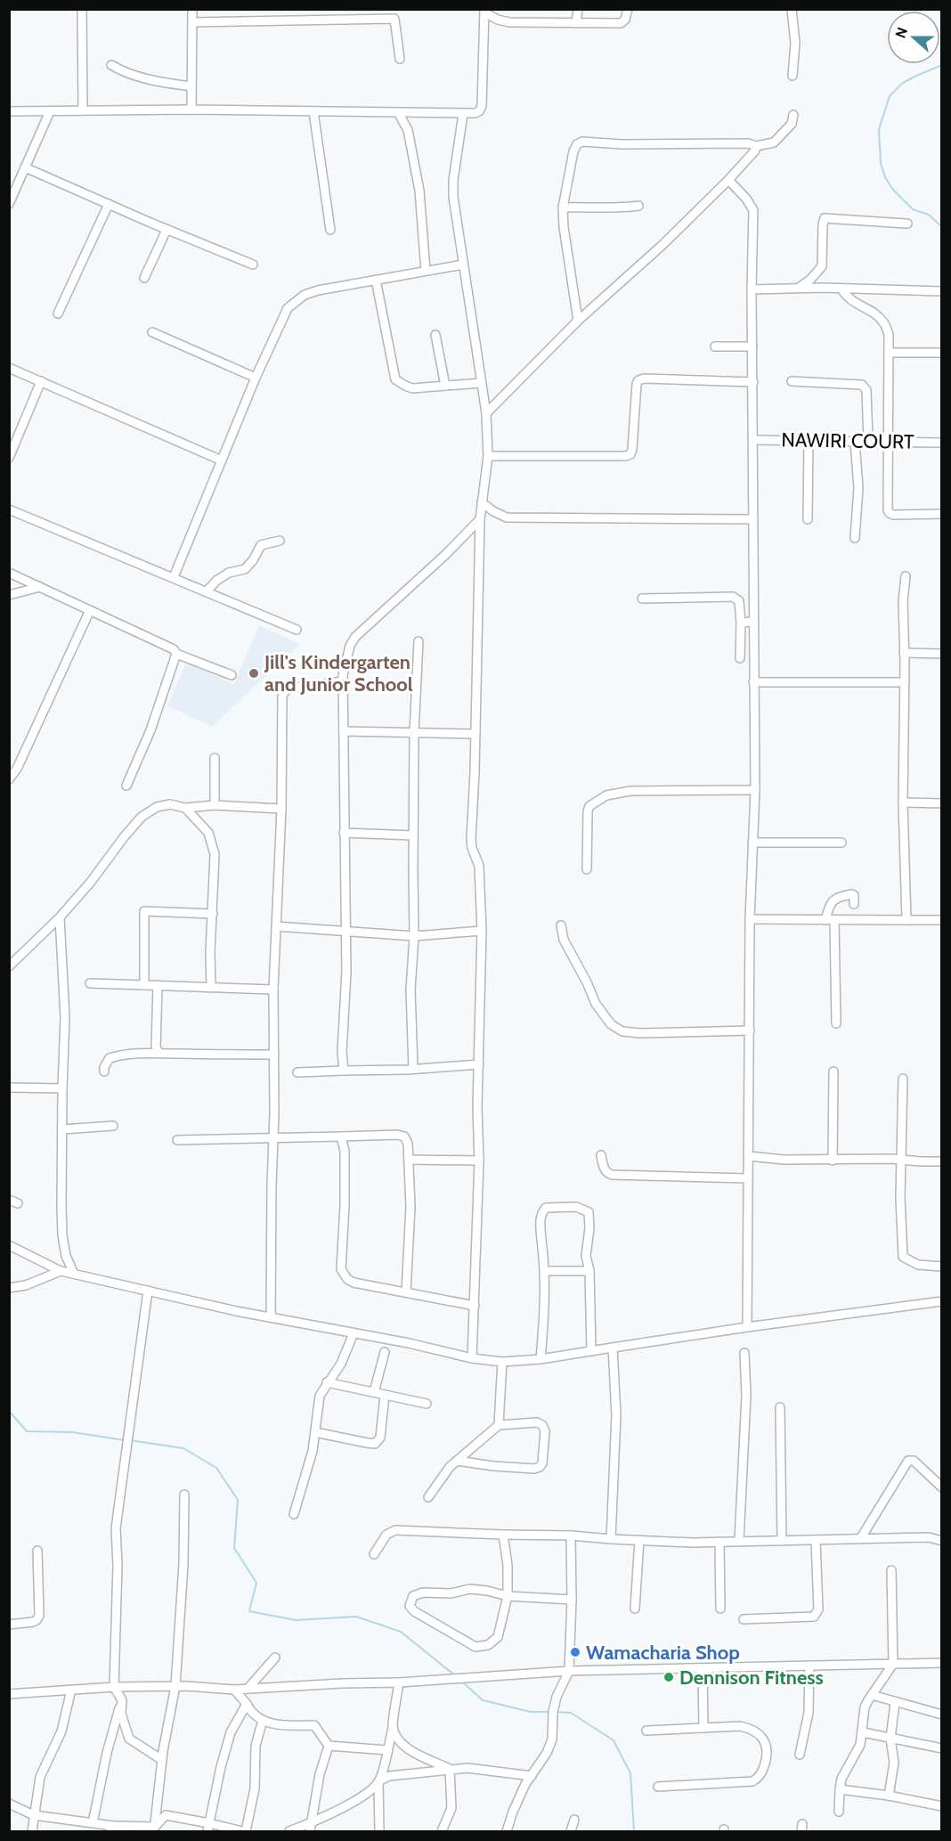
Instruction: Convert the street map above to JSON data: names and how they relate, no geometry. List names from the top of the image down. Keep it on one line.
{"streets":{"street":["NAWIRI COURT"]},"places":["Jill's Kindergarten and Junior School","Wamacharia Shop","Dennison Fitness"],"north":"left"}
